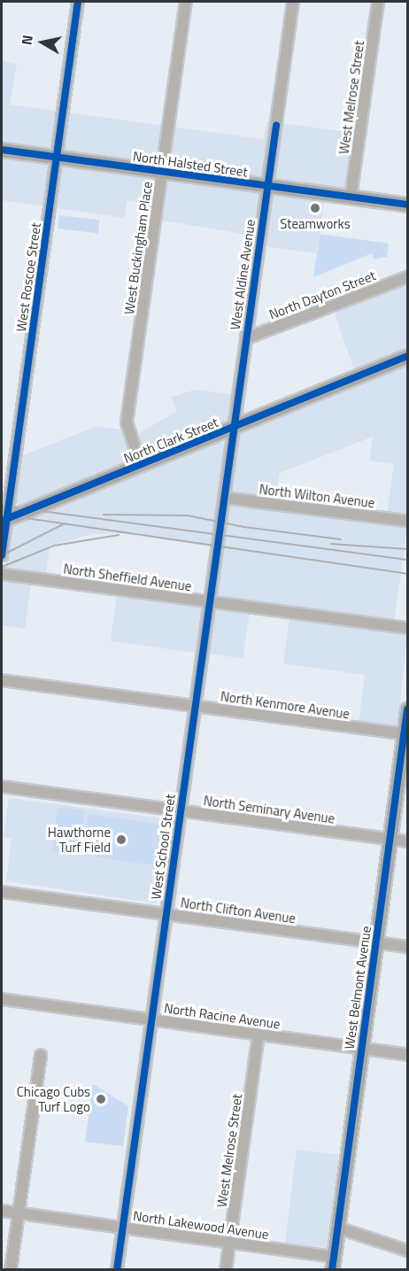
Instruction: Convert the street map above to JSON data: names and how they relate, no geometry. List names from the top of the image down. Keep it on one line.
{"streets":{"main road":["North Halsted Street","North Clark Street","West Belmont Avenue"],"street":["West Melrose Street","West Buckingham Place","West Aldine Avenue","West Roscoe Street","North Dayton Street","North Wilton Avenue","North Sheffield Avenue","North Kenmore Avenue","North Seminary Avenue","West School Street","North Clifton Avenue","North Racine Avenue","North Lakewood Avenue"]},"crossings":[["West Melrose Street","North Halsted Street"],["West Melrose Street","North Racine Avenue"],["West Melrose Street","North Lakewood Avenue"],["North Halsted Street","West Buckingham Place"],["North Halsted Street","West Aldine Avenue"],["North Halsted Street","West Roscoe Street"],["West Buckingham Place","North Clark Street"],["West Aldine Avenue","North Dayton Street"],["West Aldine Avenue","North Clark Street"],["West Aldine Avenue","West School Street"],["West Roscoe Street","North Clark Street"],["North Clark Street","West School Street"],["North Wilton Avenue","West School Street"],["North Sheffield Avenue","West School Street"],["North Kenmore Avenue","West School Street"],["North Kenmore Avenue","West Belmont Avenue"],["North Seminary Avenue","West School Street"],["North Seminary Avenue","West Belmont Avenue"],["West School Street","North Clifton Avenue"],["West School Street","North Racine Avenue"],["West School Street","North Lakewood Avenue"],["North Clifton Avenue","West Belmont Avenue"],["West Belmont Avenue","North Racine Avenue"],["West Belmont Avenue","North Lakewood Avenue"]],"places":["Steamworks","Hawthorne Turf Field","Chicago Cubs Turf Logo"],"north":"left"}
